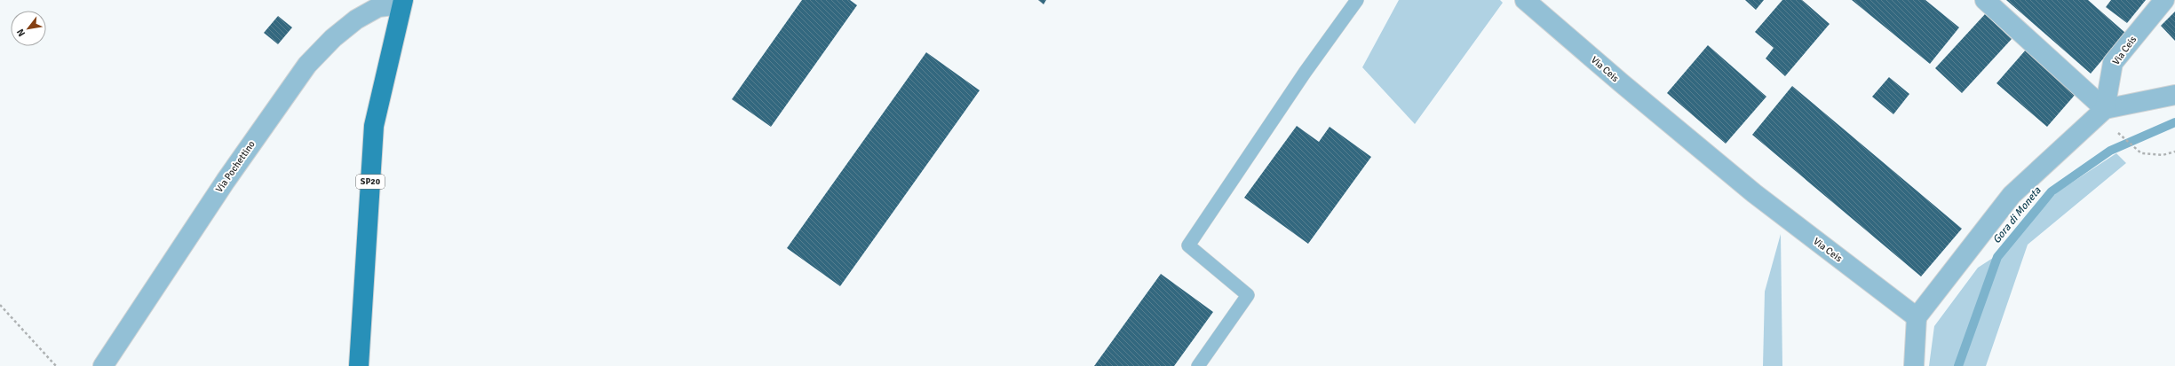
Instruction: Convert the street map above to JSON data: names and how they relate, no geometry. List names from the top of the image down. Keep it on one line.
{"streets":{"main road":["SP20"],"street":["Via Ceis","Via Pochettino"]},"crossings":[["Via Pochettino","SP20"]],"water":["Gora di Moneta"],"north":"bottom left"}
